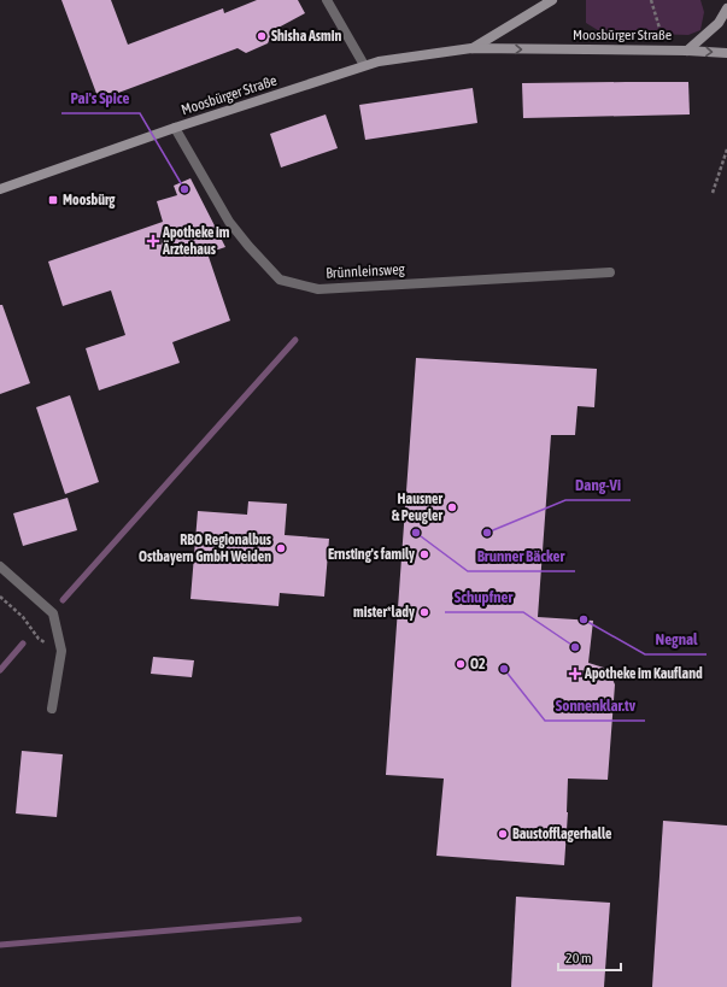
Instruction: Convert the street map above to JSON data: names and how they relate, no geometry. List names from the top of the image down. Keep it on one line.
{"streets":{"street":["Moosbürger Straße","Brünnleinsweg"]},"crossings":[["Moosbürger Straße","Brünnleinsweg"]],"places":{"other":["Shisha Asmin","Pai's Spice","Hausner & Peugler","Brunner Bäcker","Dang-Vi","RBO Regionalbus Ostbayern GmbH Weiden","Ernsting's family","mister*lady","Negnal","Schupfner","O2","Sonnenklar.tv","Baustofflagerhalle"],"transit":["Moosbürg"],"health":["Apotheke im Ärztehaus","Apotheke im Kaufland"]},"scale_bar":"20 m"}
